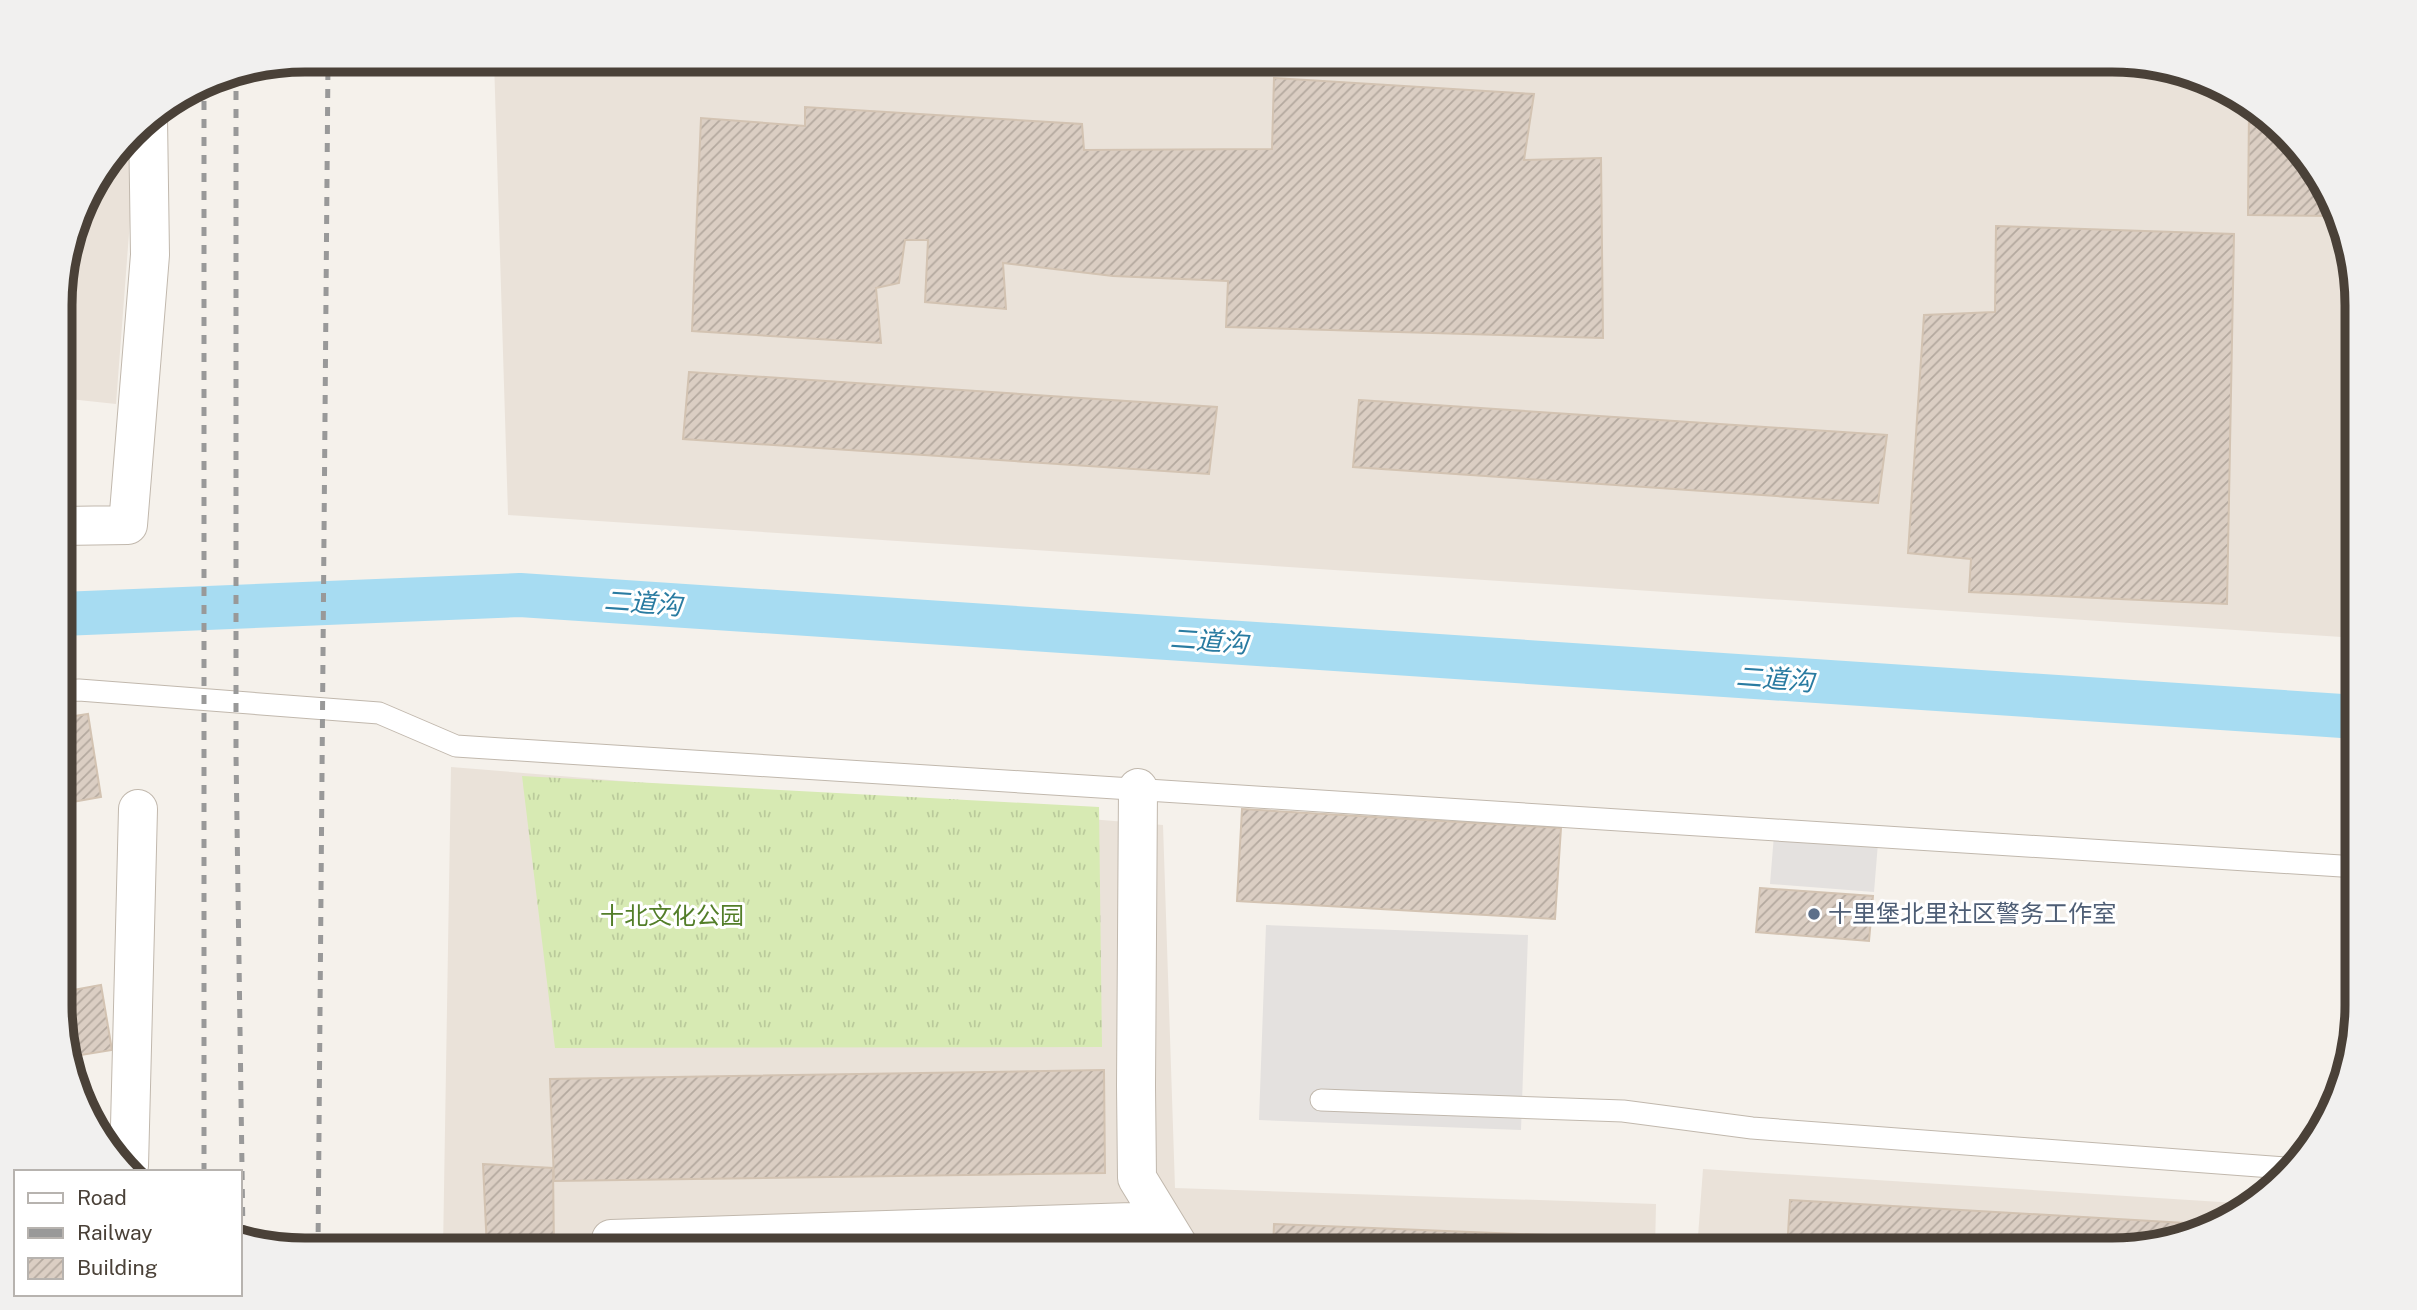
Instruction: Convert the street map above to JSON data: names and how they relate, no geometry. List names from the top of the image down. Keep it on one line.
{"water":["二道沟"],"parks":["十北文化公园"],"places":["十里堡北里社区警务工作室"],"legend":["Road","Railway","Building"]}
